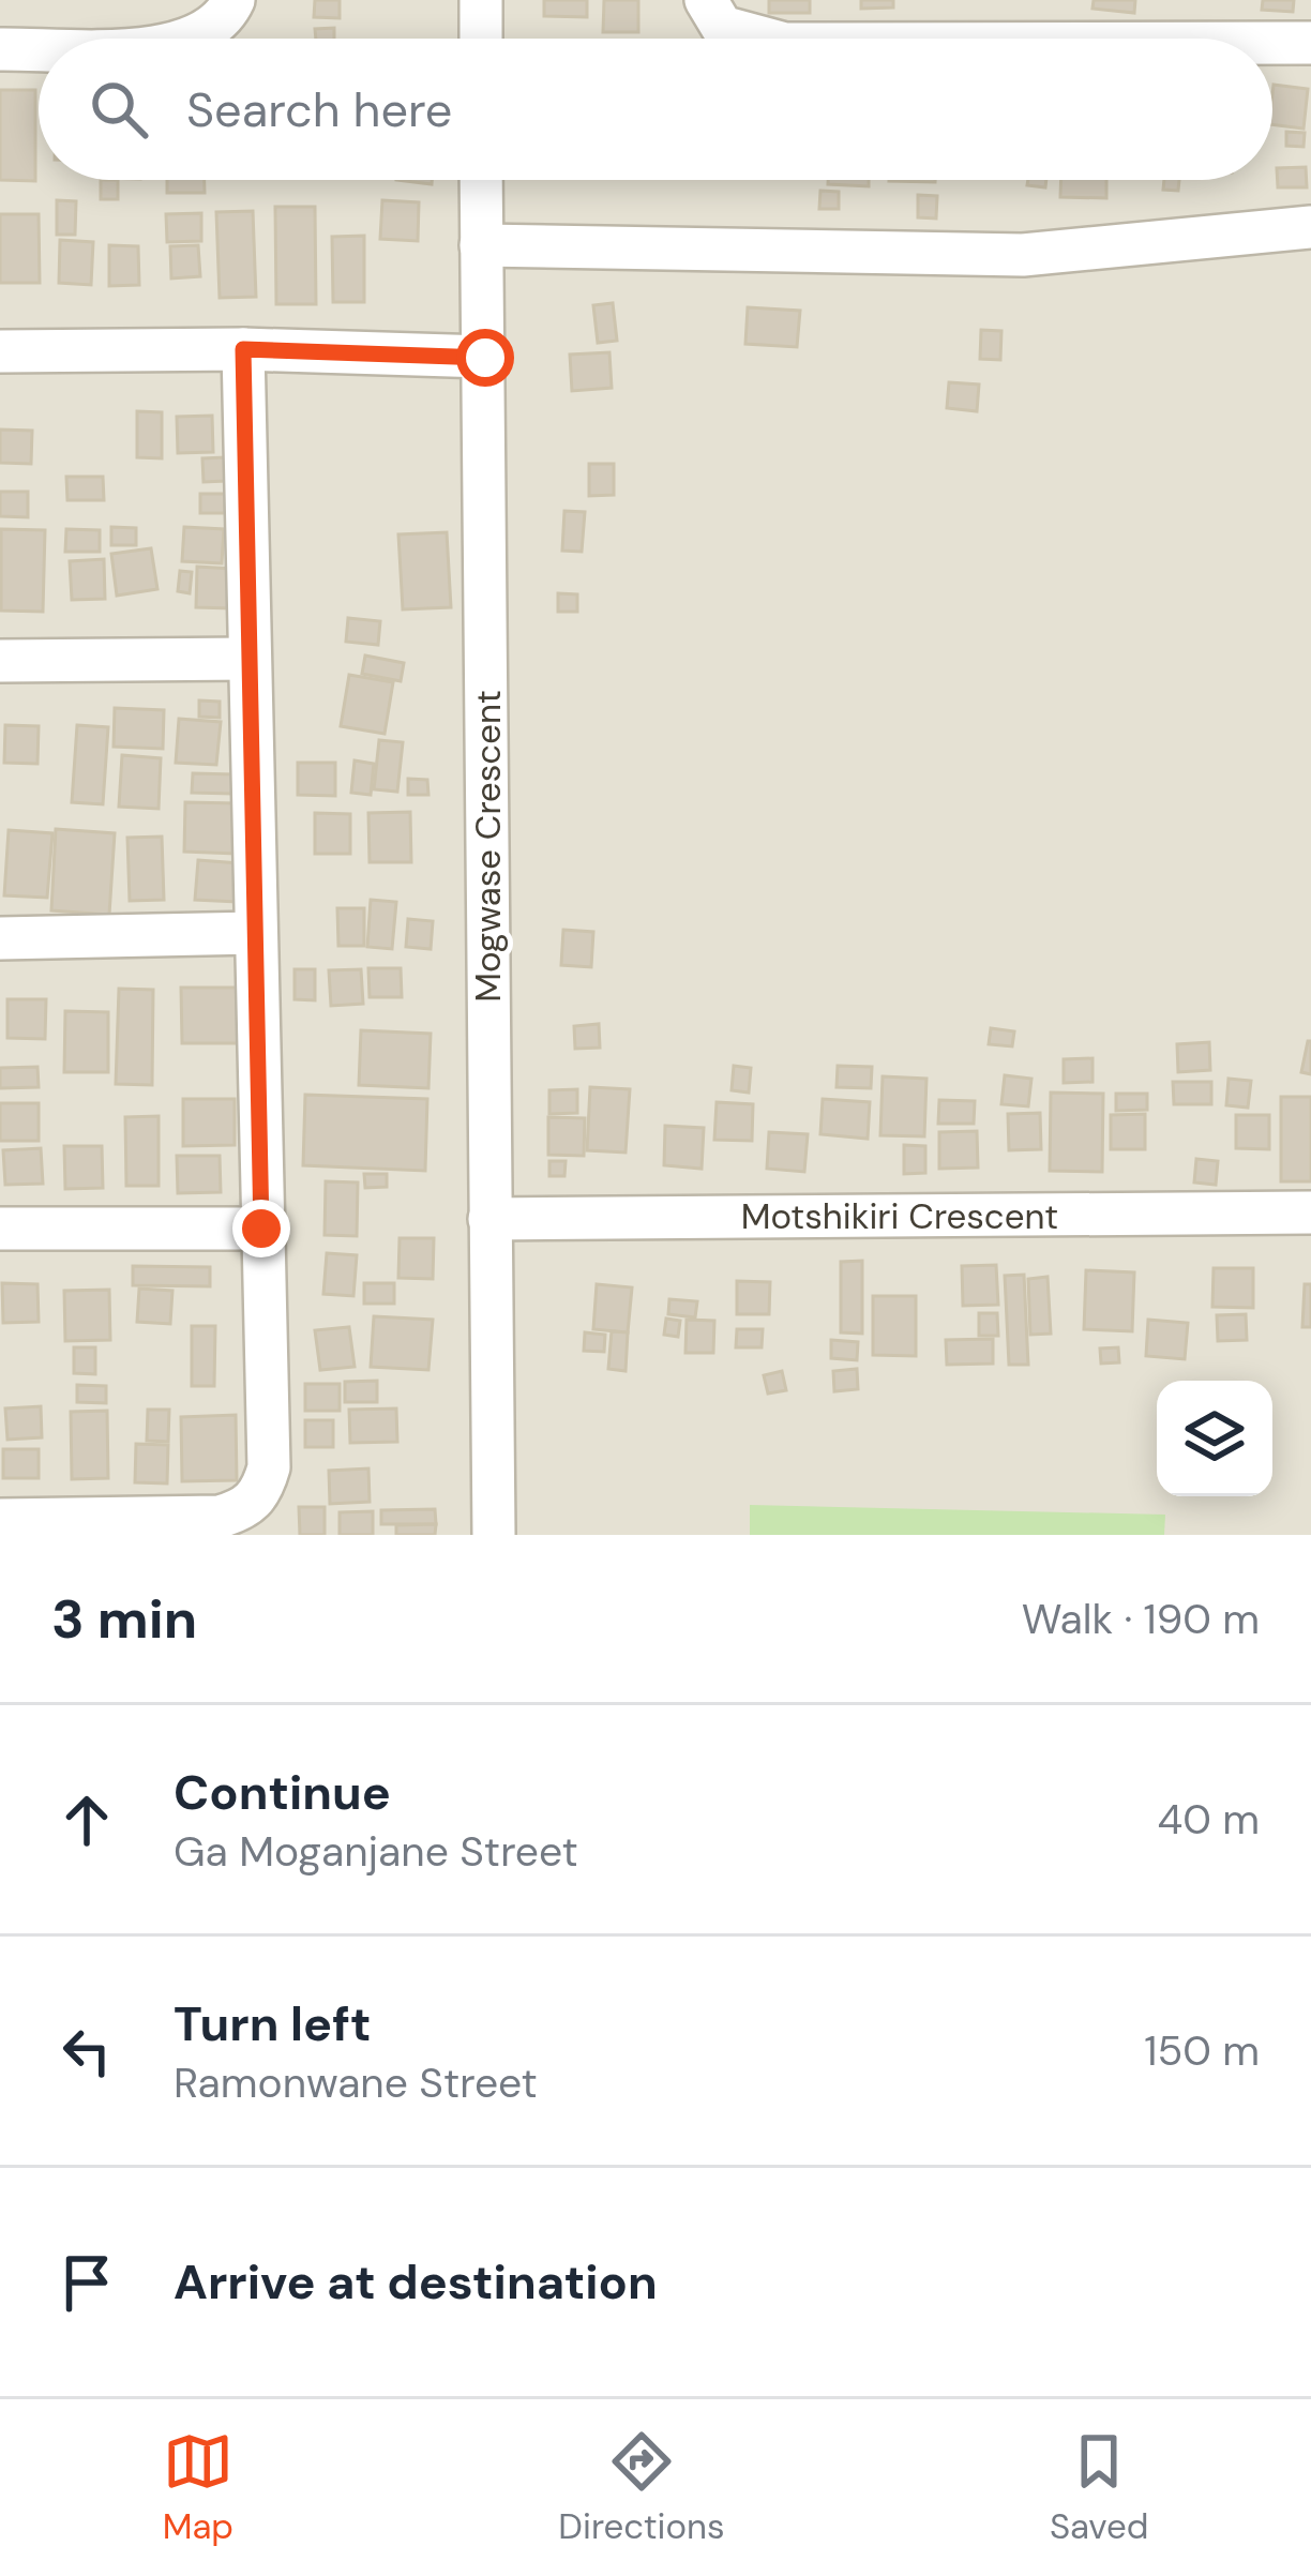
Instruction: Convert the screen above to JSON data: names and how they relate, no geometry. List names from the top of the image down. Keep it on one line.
{"streets":{"street":["Mogwase Crescent","Motshikiri Crescent"]},"crossings":[["Mogwase Crescent","Motshikiri Crescent"]],"page":{"search":"Search here","heading":["3 min","Walk · 190 m"],"list":[["Continue","Ga Moganjane Street","40 m"],["Turn left","Ramonwane Street","150 m"],"Arrive at destination"],"nav":["Map","Directions","Saved"]}}
